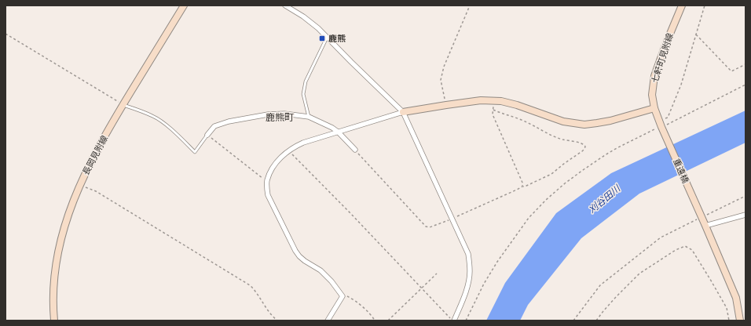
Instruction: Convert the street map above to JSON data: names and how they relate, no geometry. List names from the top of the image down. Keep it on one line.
{"streets":{"main road":["七軒町見附線","長岡見附線","重遠橋"]},"crossings":[["七軒町見附線","重遠橋"]],"districts":["鹿熊町"],"water":["刈谷田川"],"places":{"transit":["鹿熊"]}}
